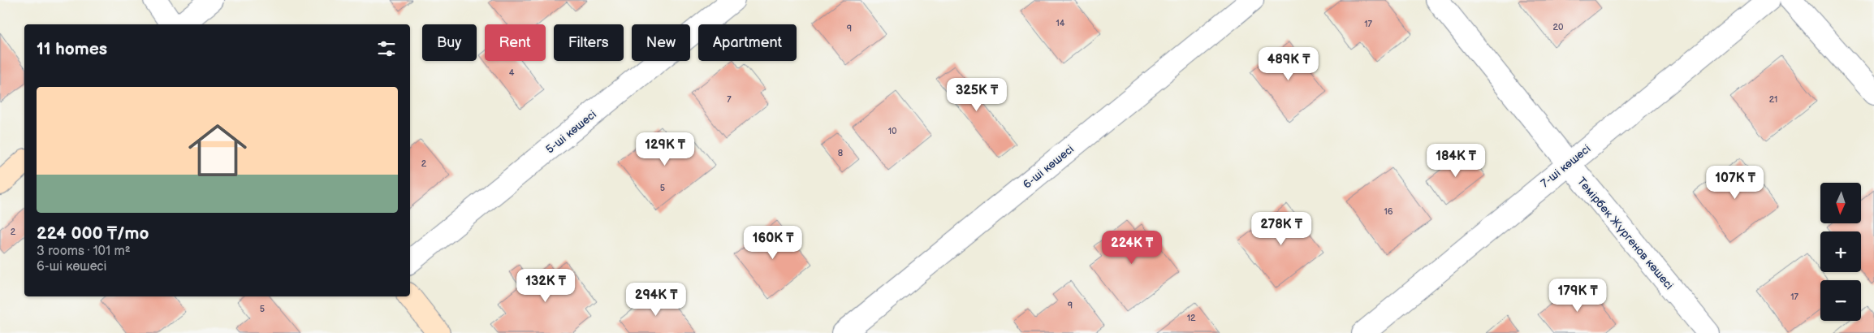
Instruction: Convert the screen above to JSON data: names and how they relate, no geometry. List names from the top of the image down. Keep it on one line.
{"streets":{"street":["5-ші көшесі","7-ші көшесі","6-ші көшесі","Темірбек Жүргенов көшесі"]},"crossings":[["7-ші көшесі","Темірбек Жүргенов көшесі"]],"house_numbers":["14","17","20","9","4","7","21","10","8","2","5","16","2","17","9","5","12"],"north":"bottom","page":{"chip":["Buy","Rent","Filters","New","Apartment"],"heading":"11 homes","price":["489K ₸","325K ₸","129K ₸","184K ₸","107K ₸","278K ₸","160K ₸","224K ₸","132K ₸","179K ₸","294K ₸"],"list":[{"name":"224 000 ₸/mo","note":"3 rooms · 101 m² · 6-ші көшесі"}],"map_buttons":["+","−"]}}
